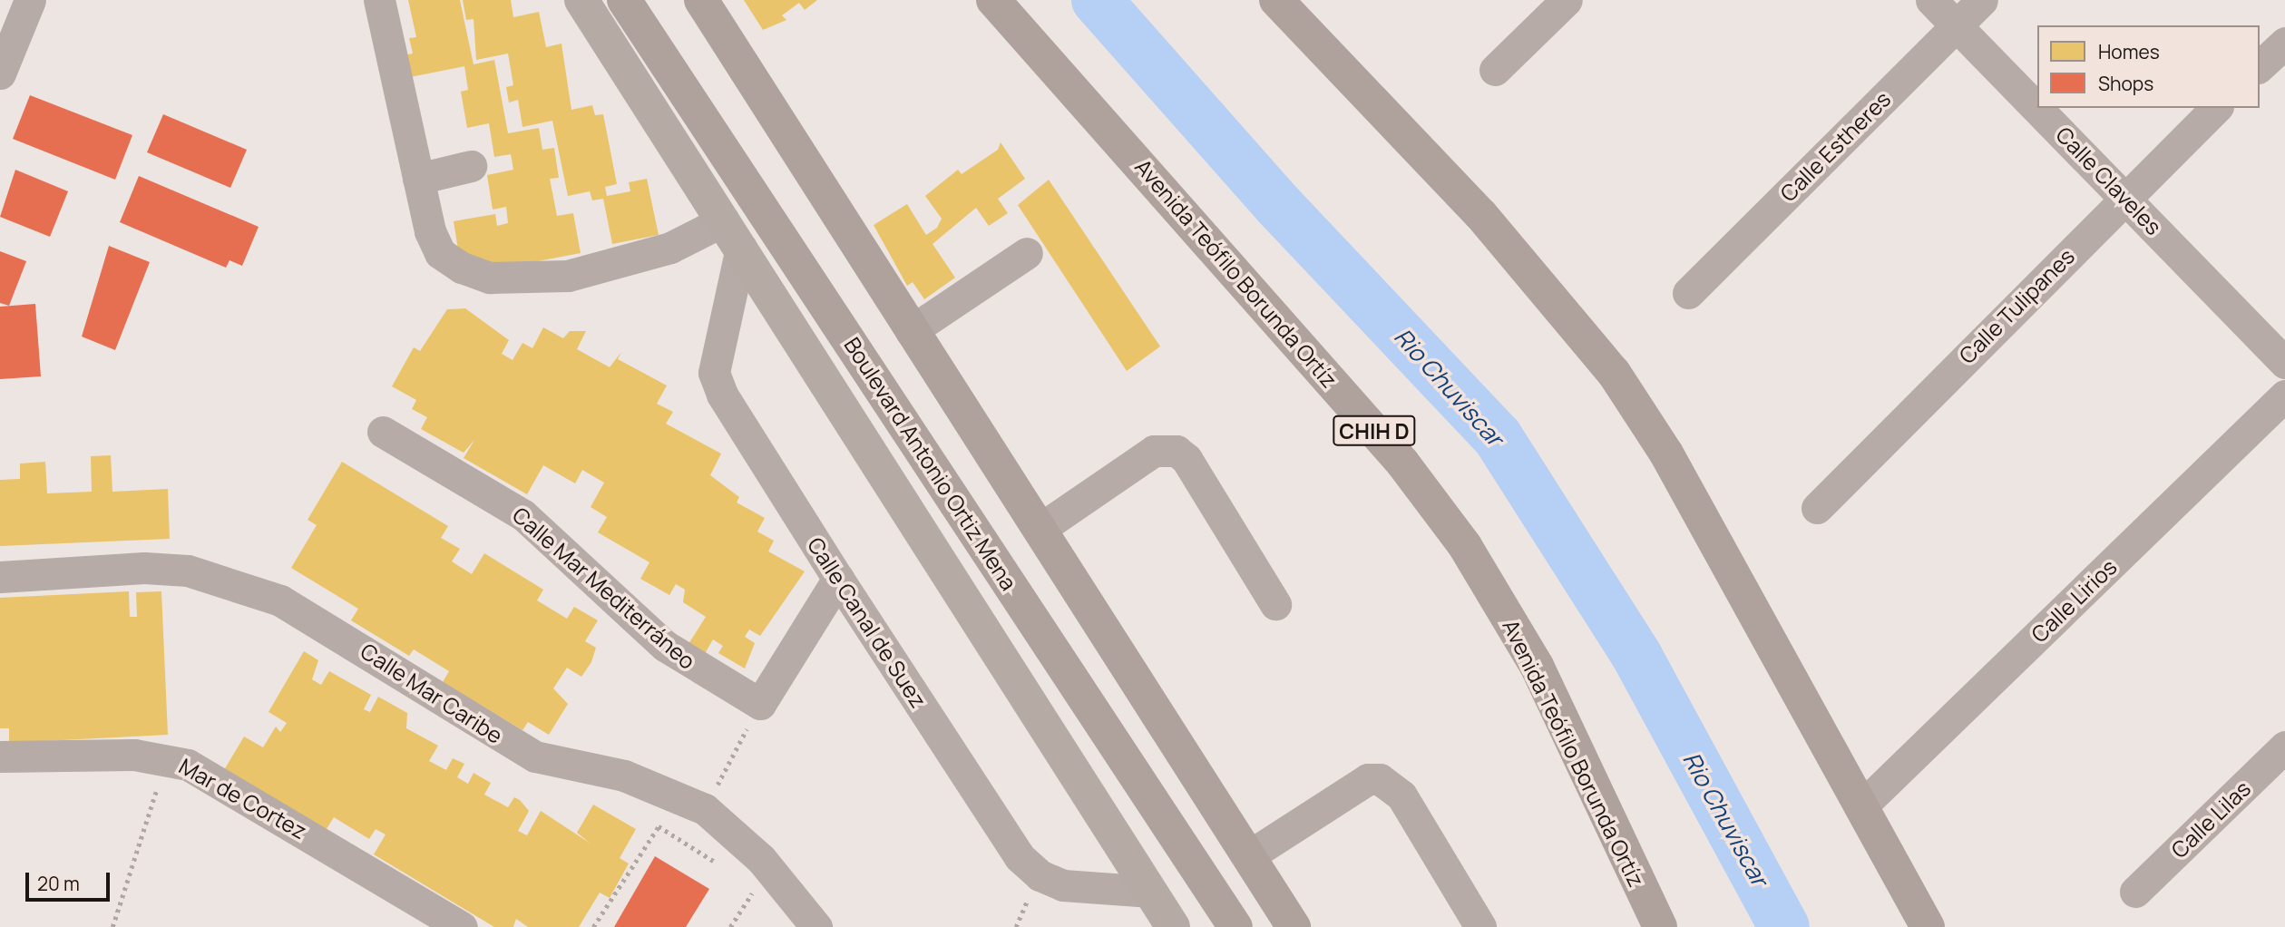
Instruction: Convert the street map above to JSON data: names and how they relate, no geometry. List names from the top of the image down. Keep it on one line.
{"streets":{"main road":["Avenida Teófilo Borunda Ortíz","CHIH D","Boulevard Antonio Ortiz Mena"],"street":["Calle Estheres","Calle Claveles","Calle Tulipanes","Calle Mar Mediterráneo","Calle Lirios","Calle Canal de Suez","Calle Mar Caribe","Mar de Cortez","Calle Lilas"]},"crossings":[["Calle Estheres","Calle Claveles"],["Calle Claveles","Calle Tulipanes"],["Boulevard Antonio Ortiz Mena","Calle Canal de Suez"]],"water":["Rio Chuviscar"],"legend":["Homes","Shops"],"scale_bar":"20 m"}
